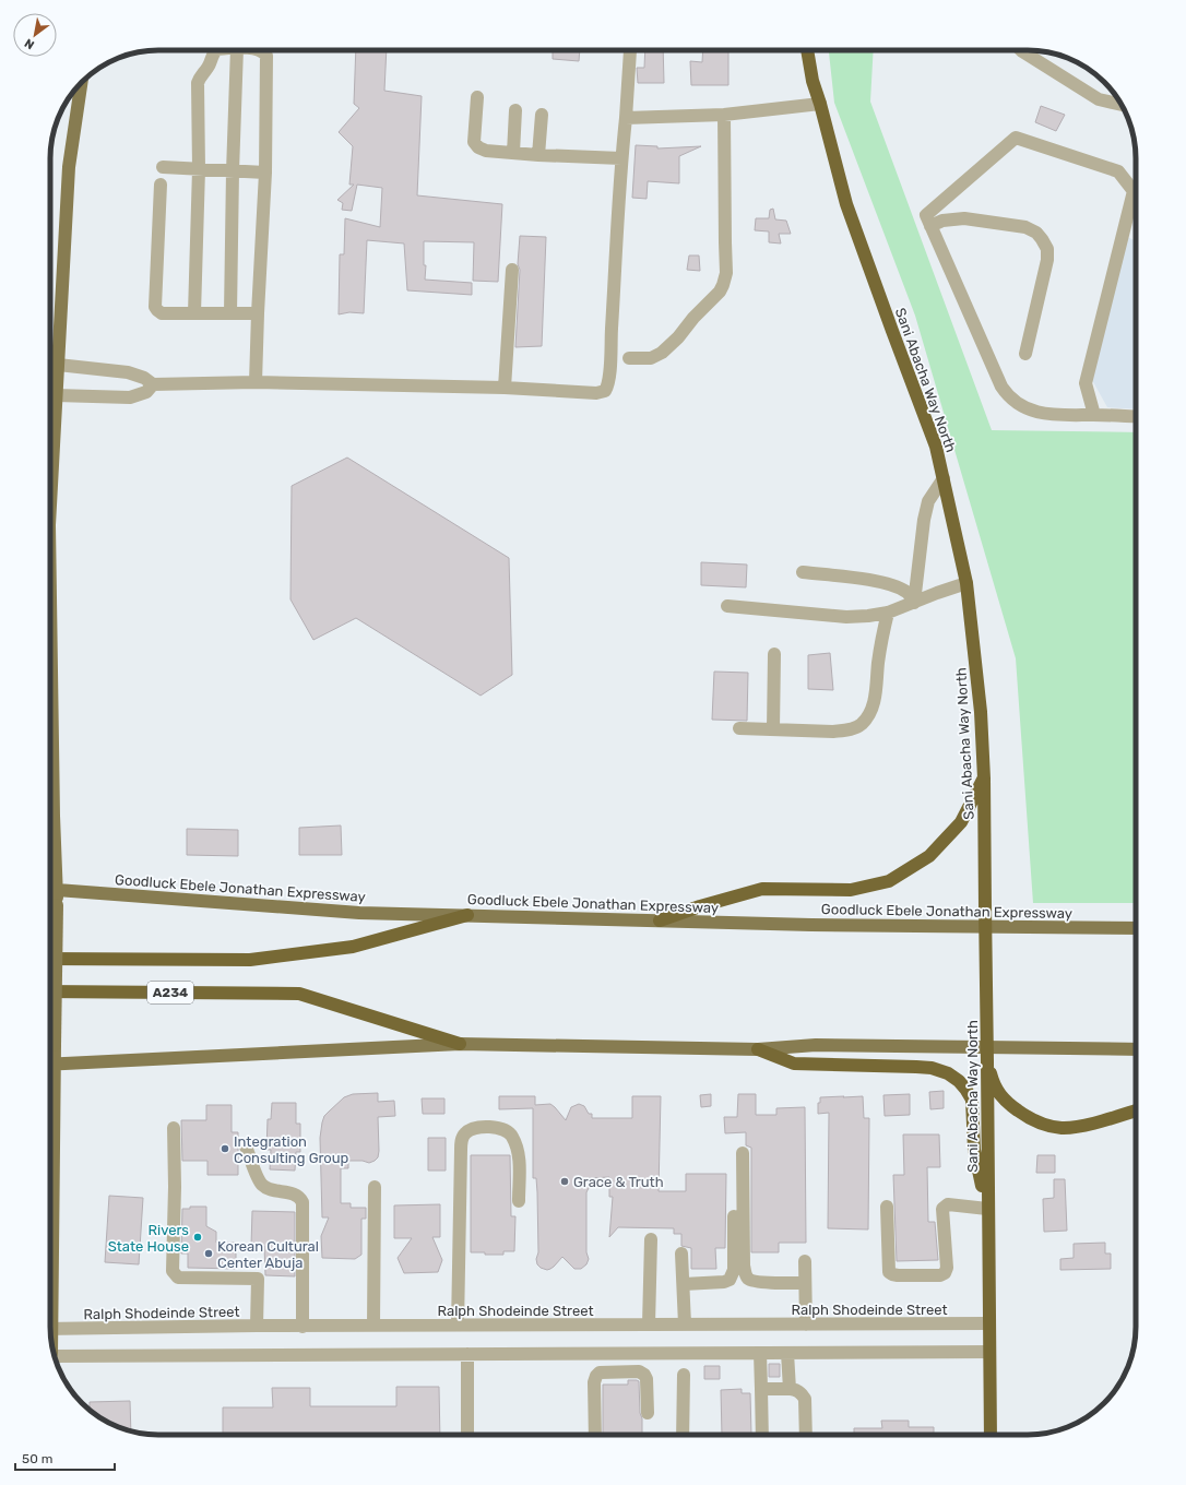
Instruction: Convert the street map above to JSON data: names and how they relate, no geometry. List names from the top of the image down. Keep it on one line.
{"streets":{"highway":["Sani Abacha Way North","A234"],"main road":["Goodluck Ebele Jonathan Expressway"],"street":["Ralph Shodeinde Street"]},"crossings":[["Sani Abacha Way North","Ralph Shodeinde Street"]],"places":["Integration Consulting Group","Grace & Truth","Rivers State House","Korean Cultural Center Abuja"],"scale_bar":"50 m","north":"bottom left"}
